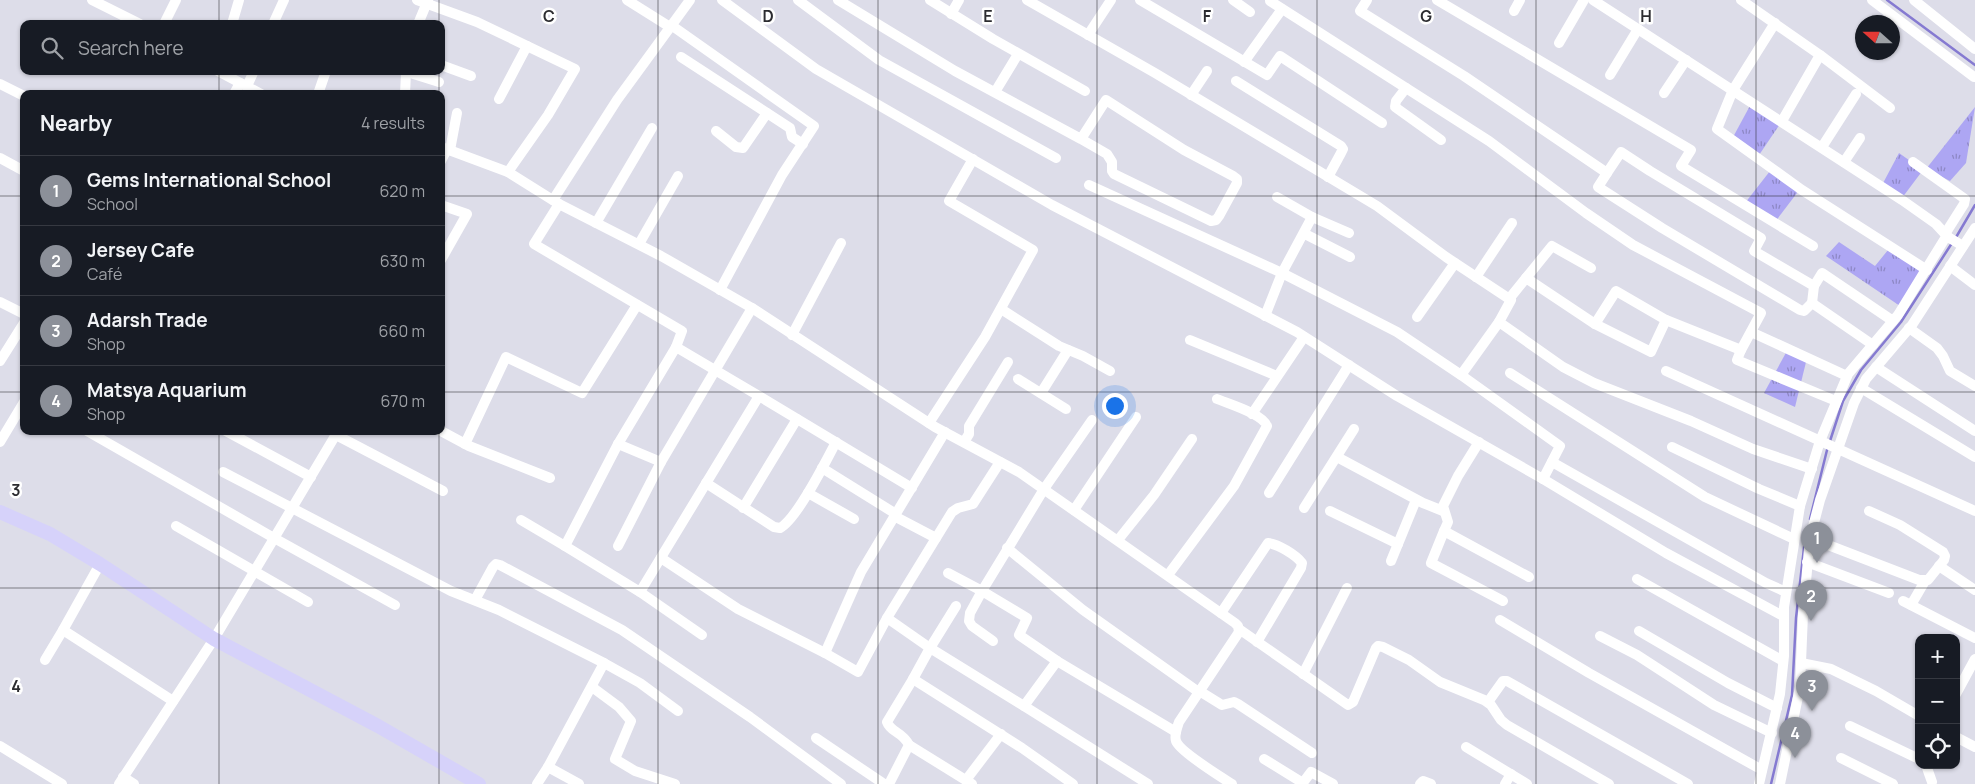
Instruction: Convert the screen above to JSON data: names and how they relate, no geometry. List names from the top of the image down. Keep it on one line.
{"north":"left","page":{"search":"Search here","heading":["Nearby","4 results"],"list":[{"mark":"1","name":"Gems International School","note":"School","value":"620 m"},{"mark":"2","name":"Jersey Cafe","note":"Café","value":"630 m"},{"mark":"3","name":"Adarsh Trade","note":"Shop","value":"660 m"},{"mark":"4","name":"Matsya Aquarium","note":"Shop","value":"670 m"}],"pins":["1","2","3","4"],"map_buttons":["+","−"]},"grid":{"columns":["C","D","E","F","G","H"],"rows":["3","4"]}}
